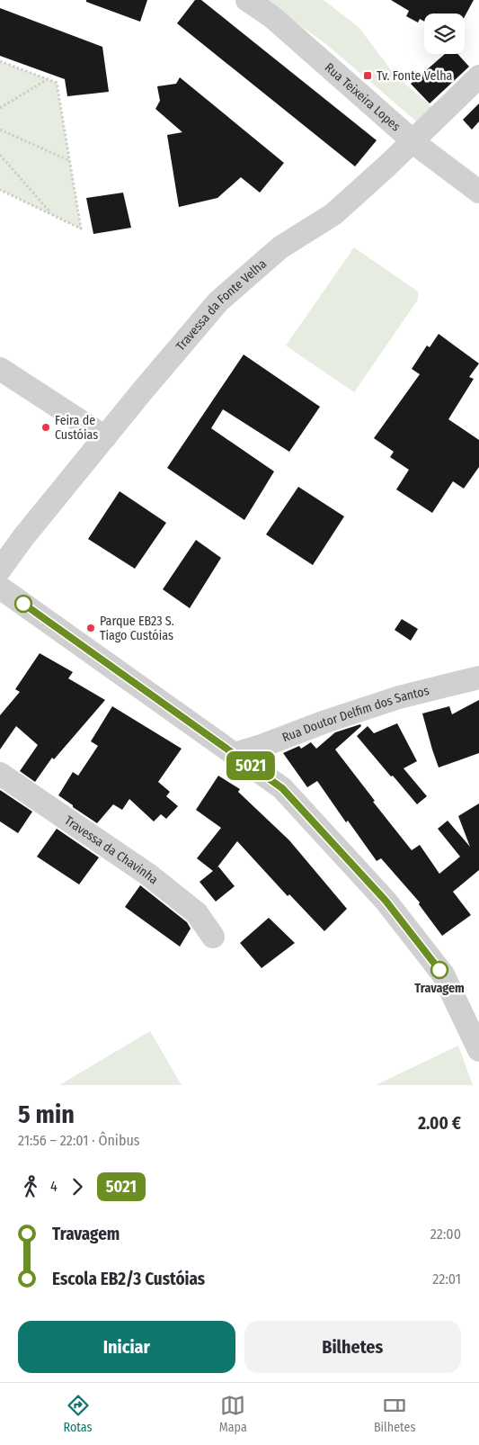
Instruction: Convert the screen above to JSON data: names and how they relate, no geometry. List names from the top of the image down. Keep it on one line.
{"streets":{"street":["Rua Teixeira Lopes","Travessa da Fonte Velha","Rua Doutor Delfim dos Santos","Travessa da Chavinha"]},"crossings":[["Rua Teixeira Lopes","Travessa da Fonte Velha"]],"places":{"transit":["Tv. Fonte Velha"],"other":["Feira de Custóias","Parque EB23 S. Tiago Custóias","Travagem"]},"lines":["bus line 5021"],"page":{"on_map":"5021","heading":["5 min","21:56 – 22:01 · Ônibus","2.00 €"],"legs":["4","5021"],"list":[{"name":"Travagem","value":"22:00"},{"name":"Escola EB2/3 Custóias","value":"22:01"}],"buttons":["Iniciar","Bilhetes"],"tabs":["Rotas","Mapa","Bilhetes"]}}
